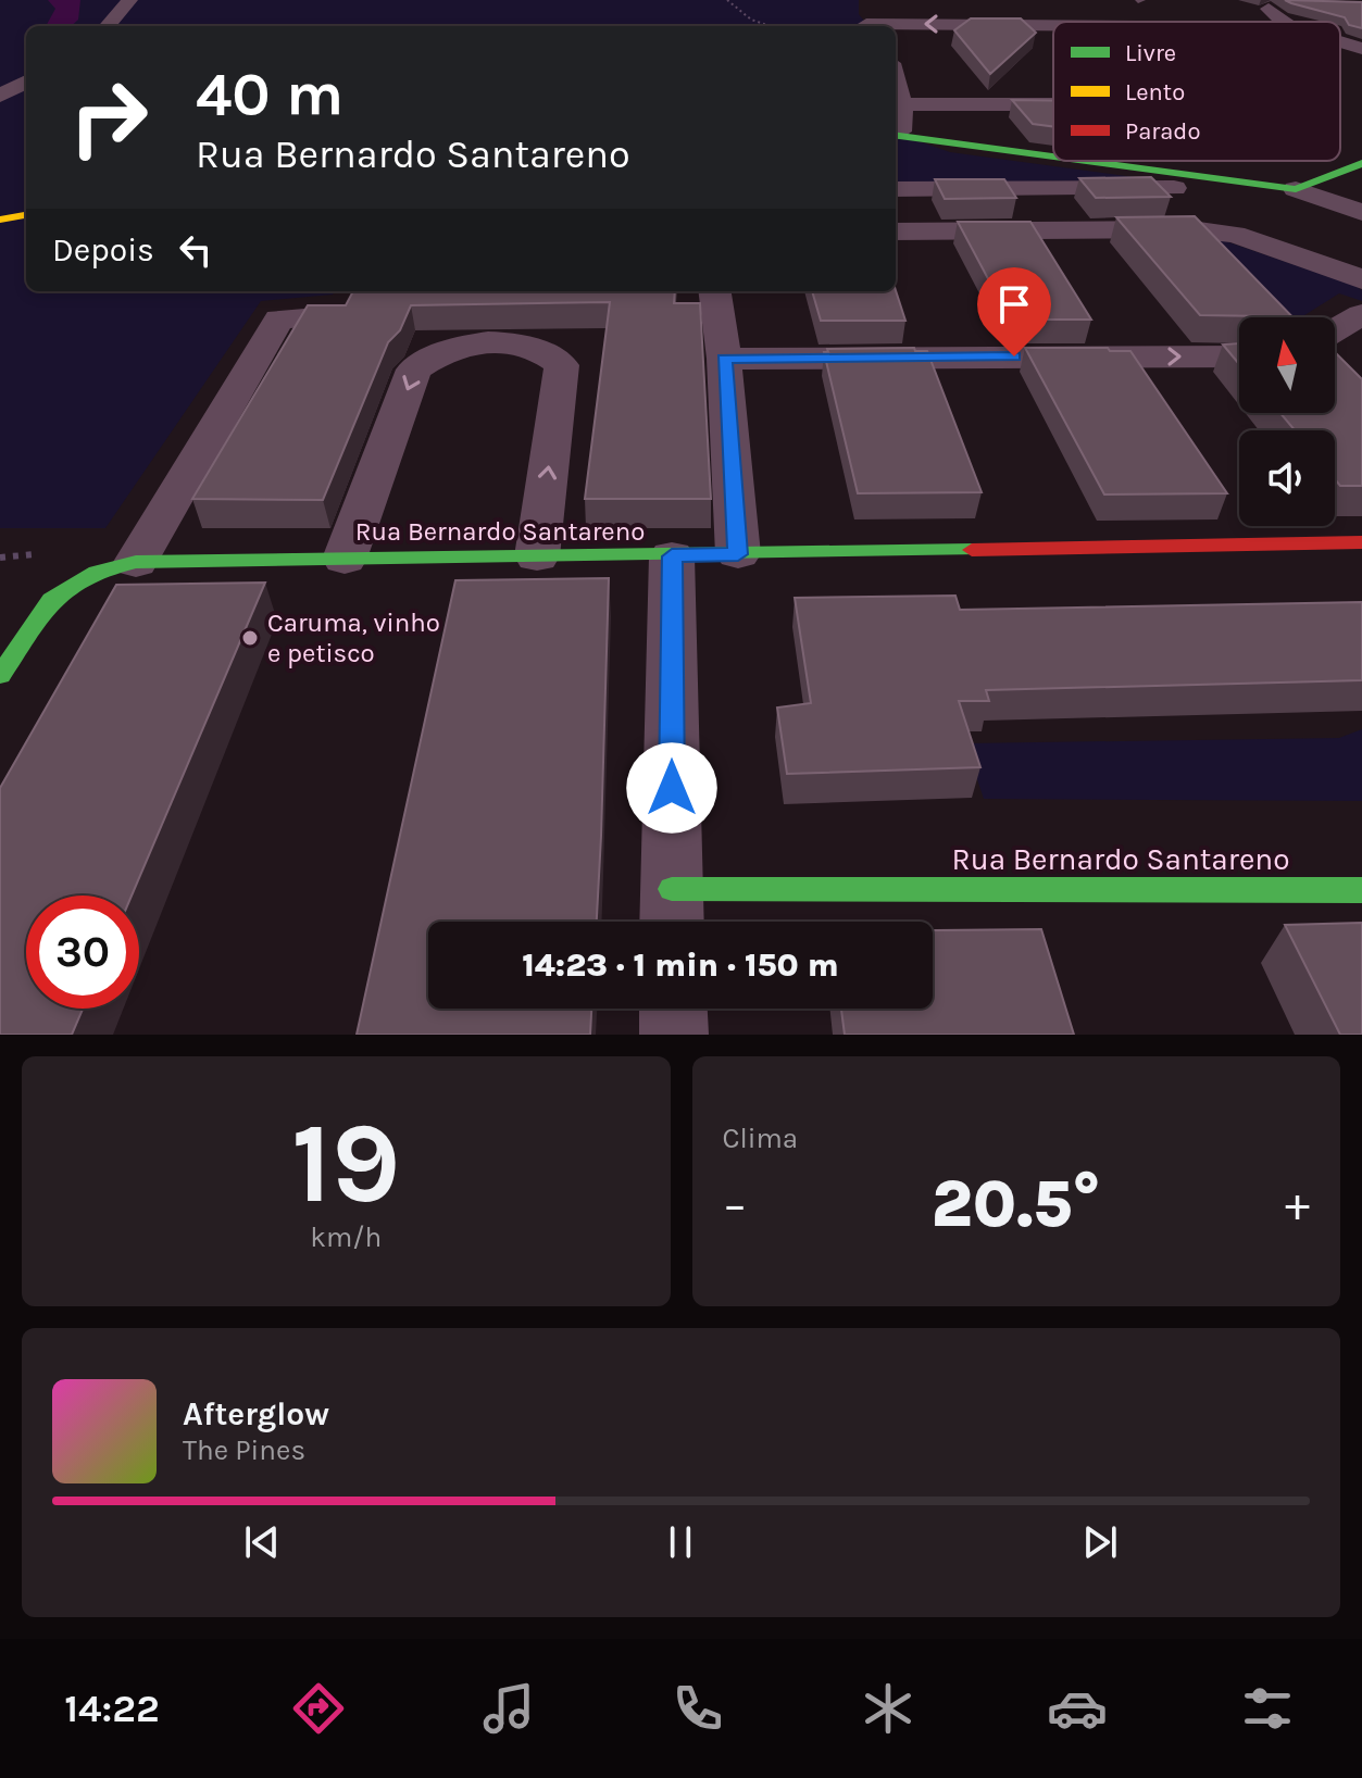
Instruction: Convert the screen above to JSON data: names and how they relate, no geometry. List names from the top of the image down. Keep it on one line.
{"streets":{"street":["Rua Bernardo Santareno"]},"places":["Caruma, vinho e petisco"],"legend":["Livre","Lento","Parado"],"north":"top","page":{"turn":["40 m","Rua Bernardo Santareno"],"then":"Depois","limit":"30","trip":"14:23 · 1 min · 150 m","tile":[["19","km/h"],"Clima"],"heat":["−","20.5°","+"],"song":["Afterglow","The Pines"],"tabs":"14:22"}}
